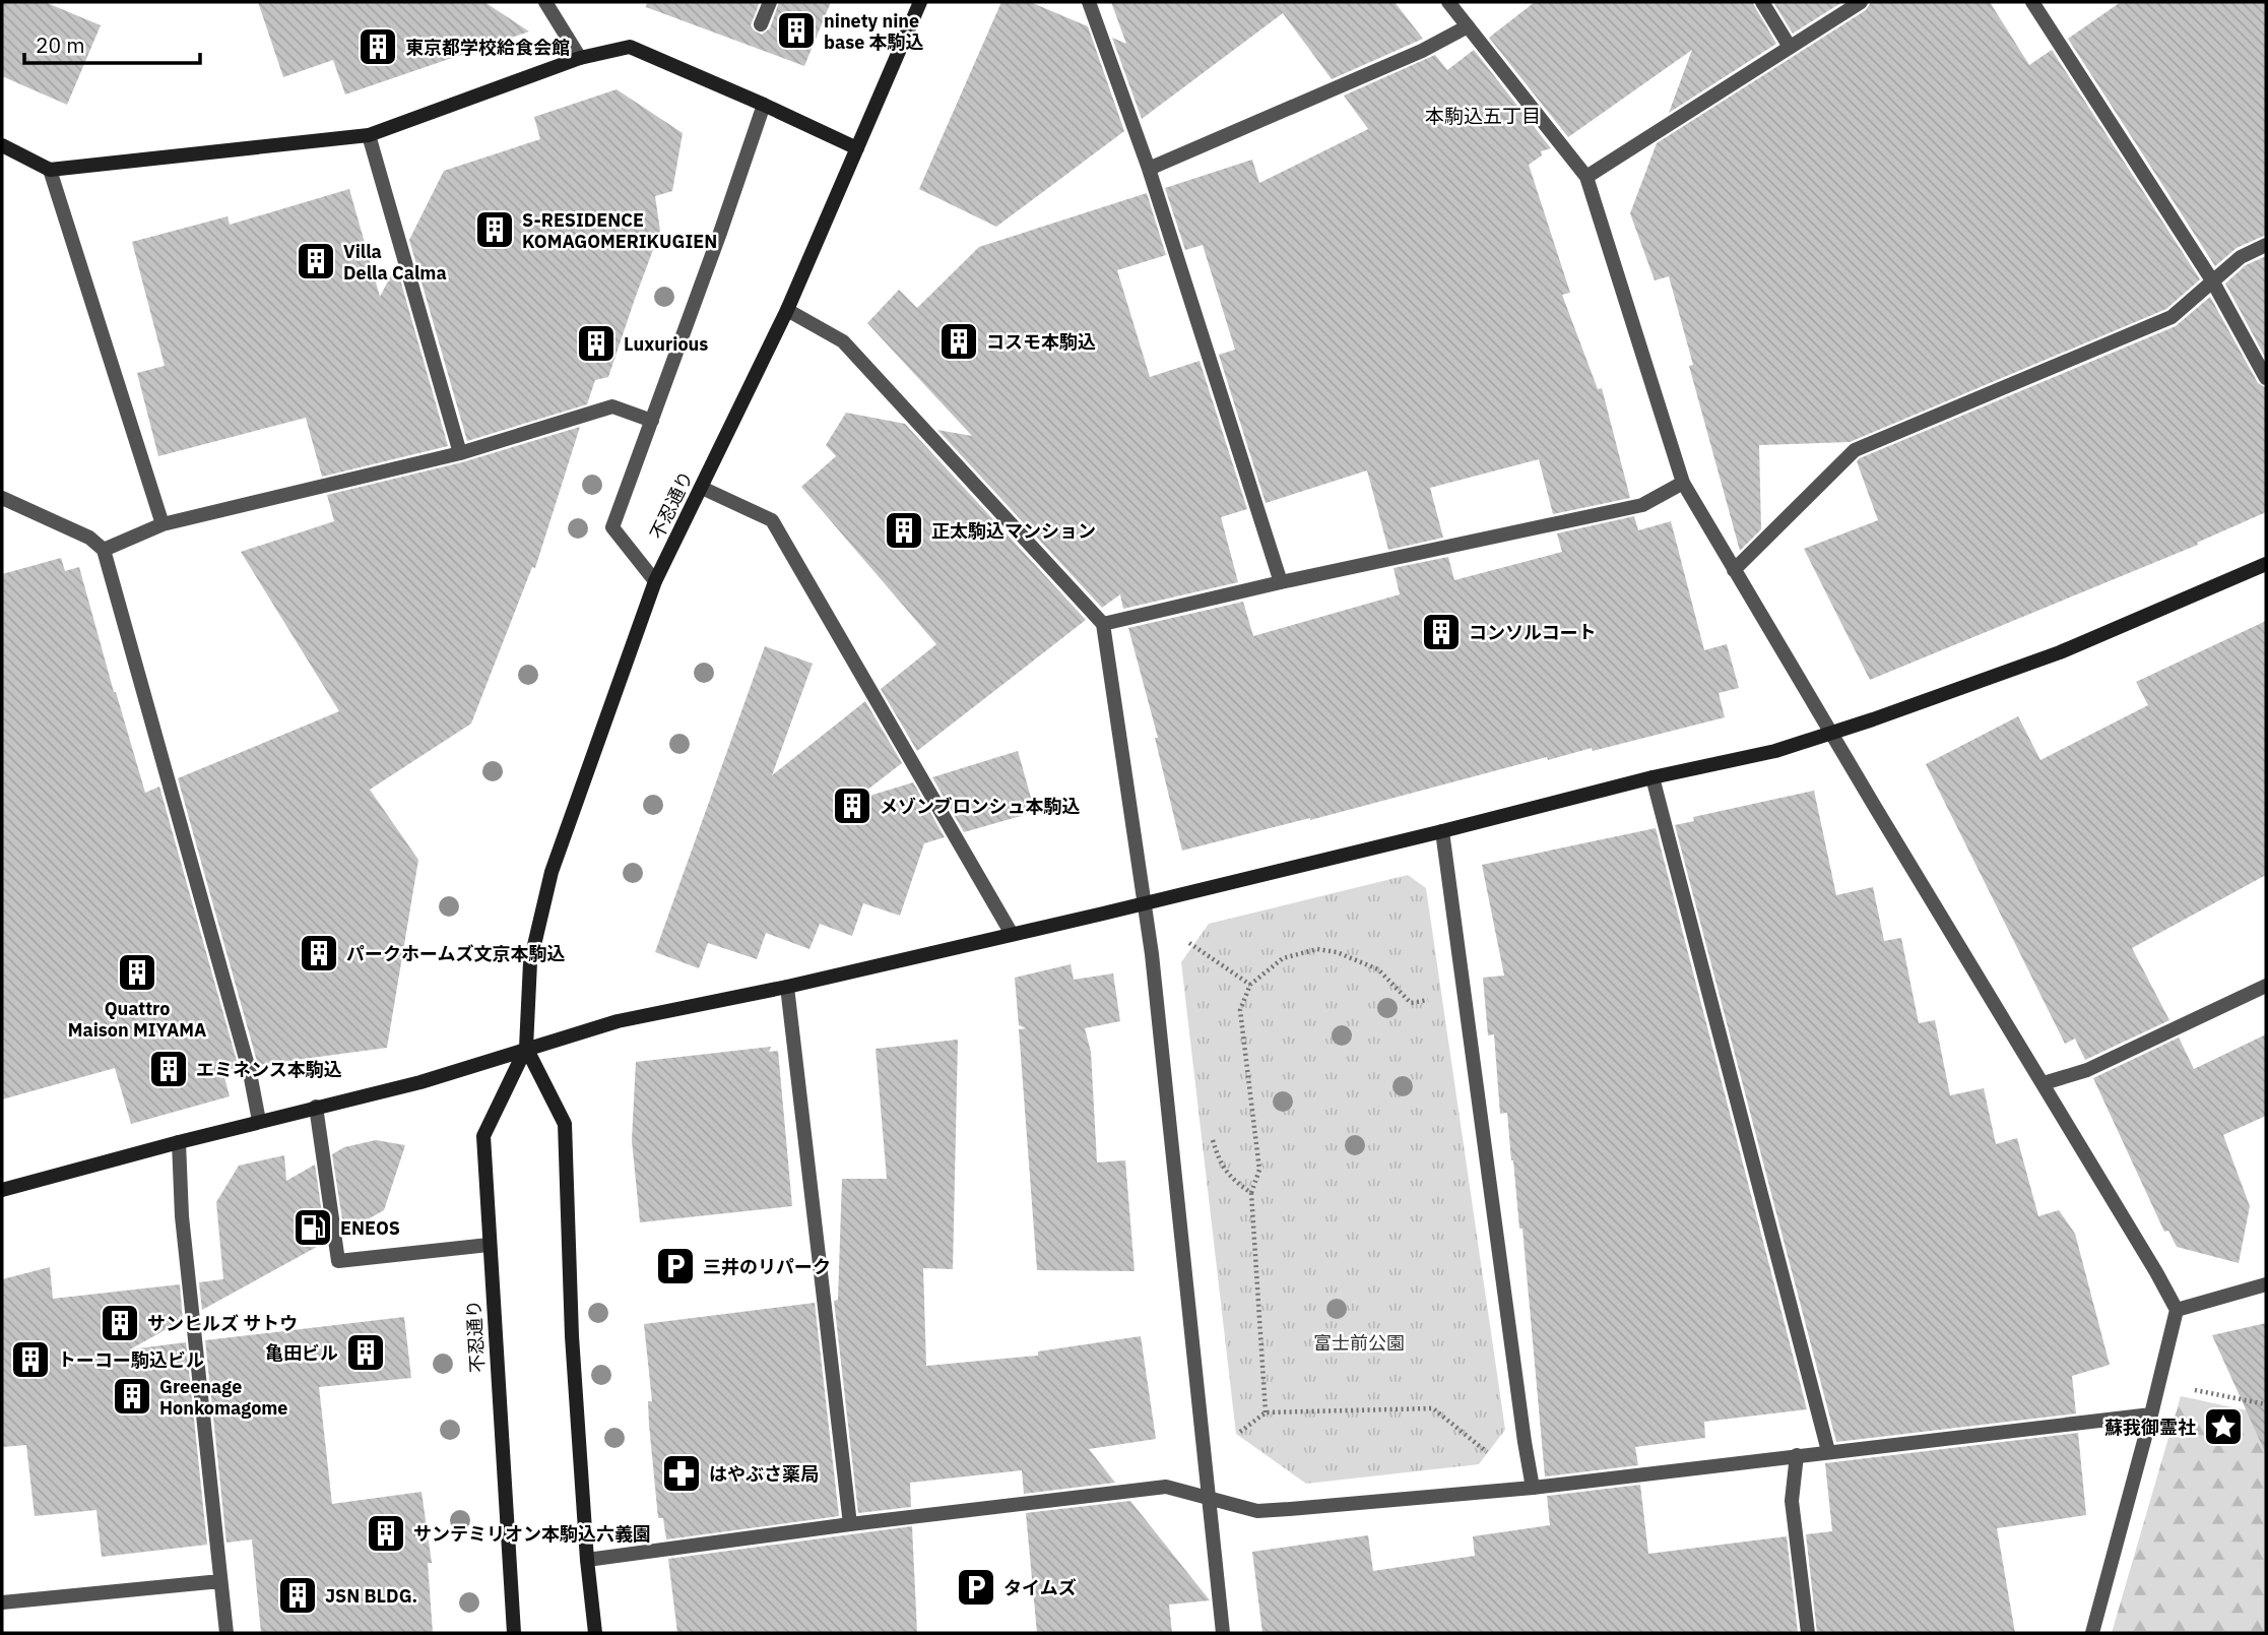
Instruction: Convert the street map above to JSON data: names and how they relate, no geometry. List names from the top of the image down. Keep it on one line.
{"streets":{"street":["不忍通り"]},"districts":["本駒込五丁目"],"parks":["富士前公園"],"places":{"building":["ninety nine base 本駒込","東京都学校給食会館","S-RESIDENCE KOMAGOMERIKUGIEN","Villa Della Calma","コスモ本駒込","Luxurious","正太駒込マンション","コンソルコート","メゾンブロンシュ本駒込","パークホームズ文京本駒込","Quattro Maison MIYAMA","エミネンス本駒込","サンヒルズ サトウ","亀田ビル","トーコー駒込ビル","Greenage Honkomagome","サンテミリオン本駒込六義園","JSN BLDG."],"fuel station":["ENEOS"],"parking":["三井のリパーク","タイムズ"],"place":["蘇我御霊社"],"pharmacy":["はやぶさ薬局"]},"scale_bar":"20 m"}
